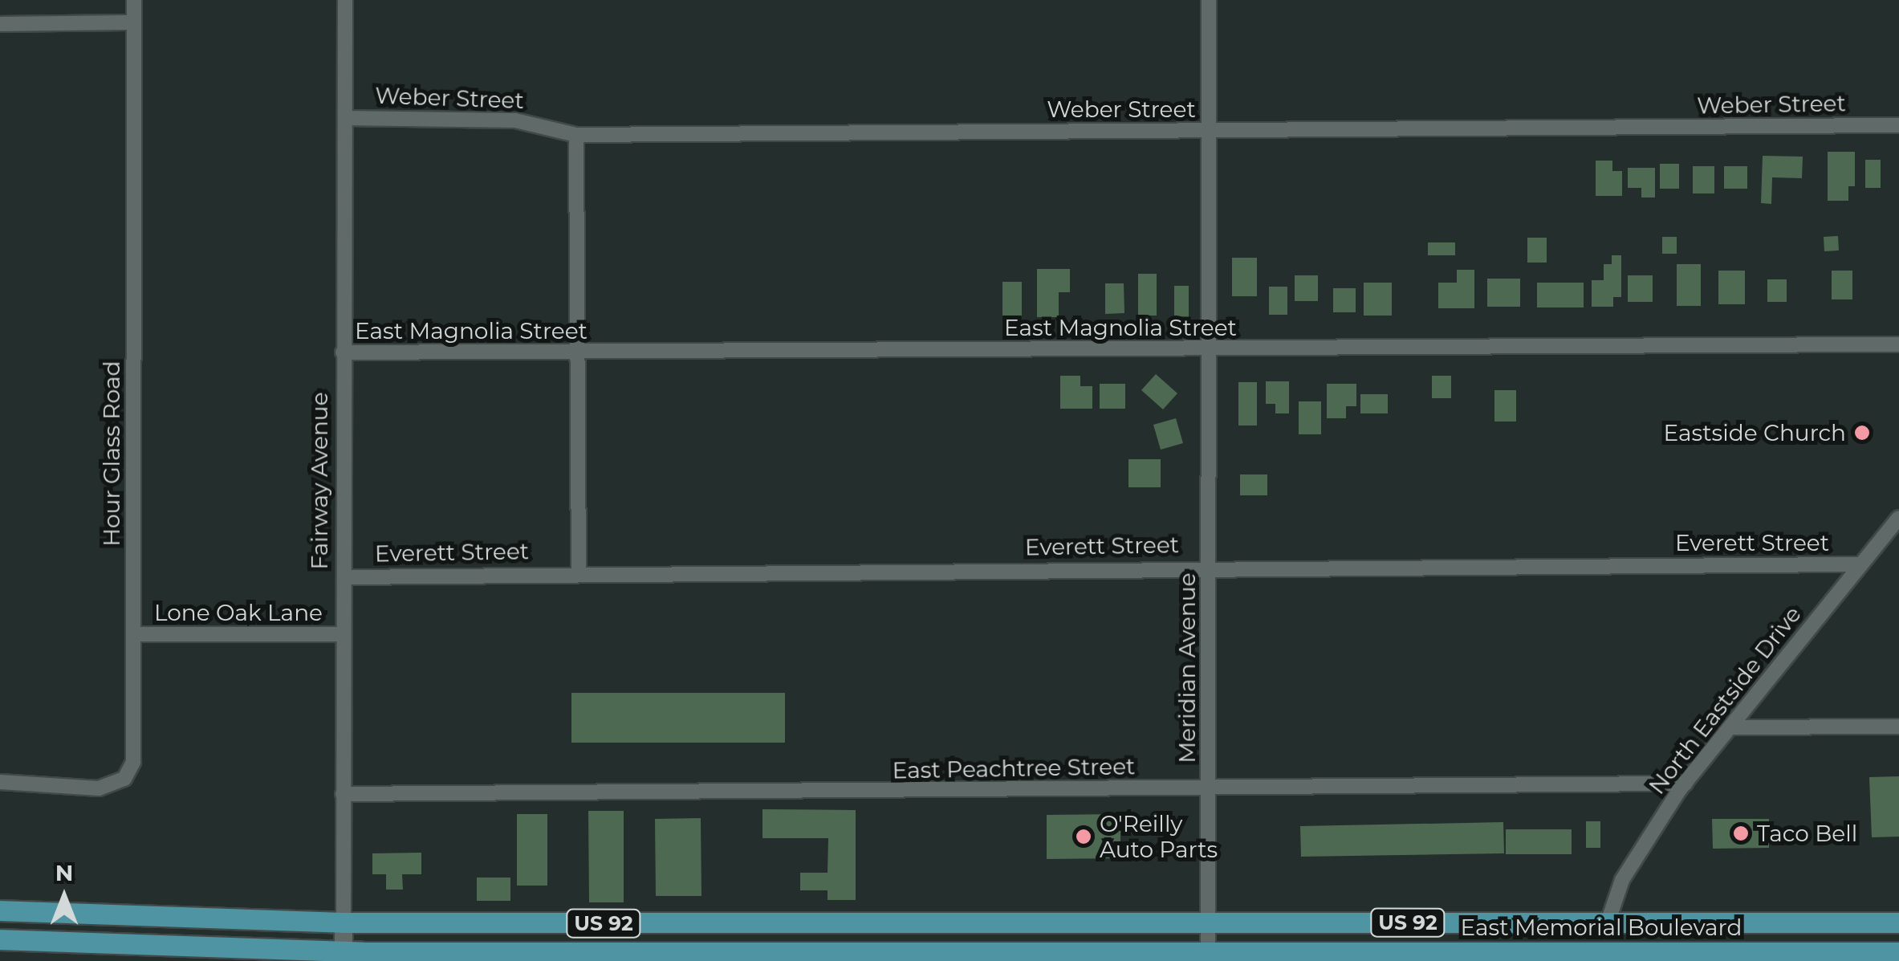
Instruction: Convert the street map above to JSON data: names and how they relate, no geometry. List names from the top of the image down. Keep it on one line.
{"streets":{"main road":["US 92","East Memorial Boulevard"],"street":["Weber Street","East Magnolia Street","Hour Glass Road","Fairway Avenue","Everett Street","Lone Oak Lane","Meridian Avenue","North Eastside Drive","East Peachtree Street"]},"crossings":[["Weber Street","Fairway Avenue"],["Weber Street","Meridian Avenue"],["East Magnolia Street","Fairway Avenue"],["East Magnolia Street","Meridian Avenue"],["Hour Glass Road","Lone Oak Lane"],["Fairway Avenue","Everett Street"],["Fairway Avenue","Lone Oak Lane"],["Fairway Avenue","East Peachtree Street"],["Fairway Avenue","US 92"],["Everett Street","Meridian Avenue"],["Everett Street","North Eastside Drive"],["Meridian Avenue","East Peachtree Street"],["Meridian Avenue","US 92"],["Meridian Avenue","East Memorial Boulevard"],["North Eastside Drive","East Peachtree Street"],["North Eastside Drive","East Memorial Boulevard"],["US 92","East Memorial Boulevard"]],"places":["Eastside Church","Taco Bell","O'Reilly Auto Parts"],"north":"top"}
